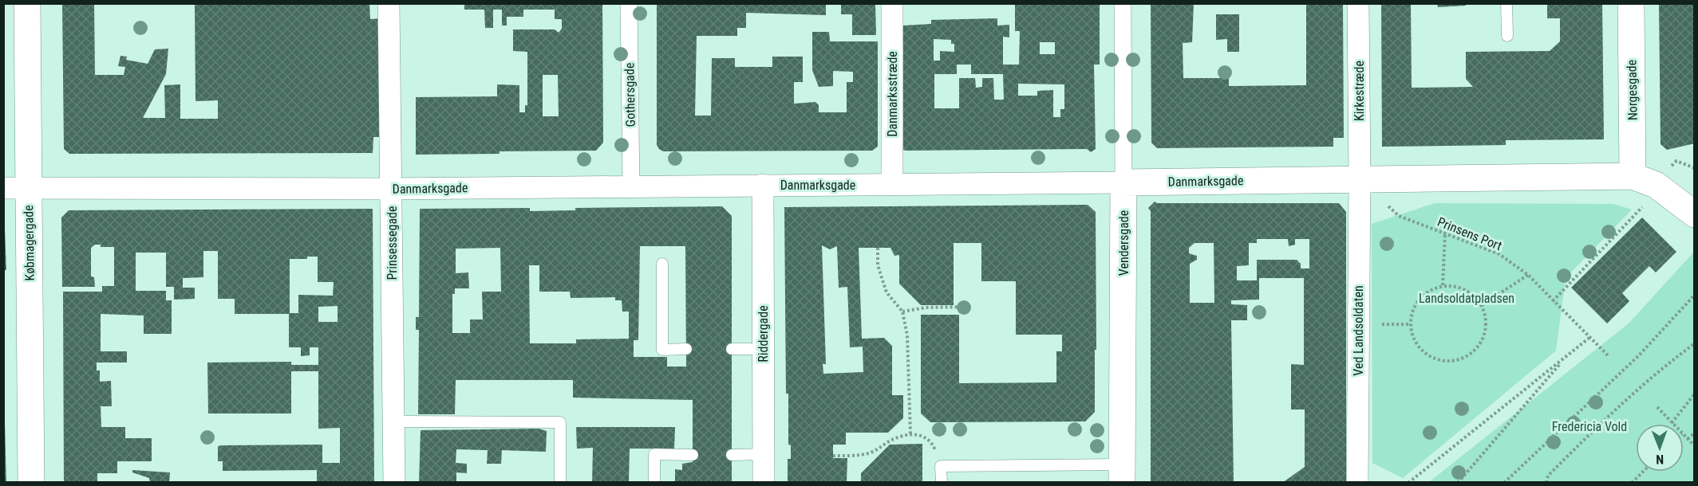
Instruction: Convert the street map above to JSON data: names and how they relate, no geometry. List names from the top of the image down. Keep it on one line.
{"streets":{"street":["Norgesgade","Kirkestræde","Danmarksstræde","Gothersgade","Danmarksgade","Købmagergade","Prinsessegade","Vendersgade","Ved Landsoldaten","Riddergade"],"path":["Prinsens Port"]},"crossings":[["Norgesgade","Danmarksgade"],["Kirkestræde","Danmarksgade"],["Kirkestræde","Prinsens Port"],["Kirkestræde","Ved Landsoldaten"],["Danmarksstræde","Danmarksgade"],["Gothersgade","Danmarksgade"],["Danmarksgade","Prinsens Port"],["Danmarksgade","Købmagergade"],["Danmarksgade","Prinsessegade"],["Danmarksgade","Vendersgade"],["Danmarksgade","Ved Landsoldaten"],["Danmarksgade","Riddergade"],["Prinsens Port","Ved Landsoldaten"]],"parks":["Landsoldatpladsen","Fredericia Vold"],"north":"bottom"}
